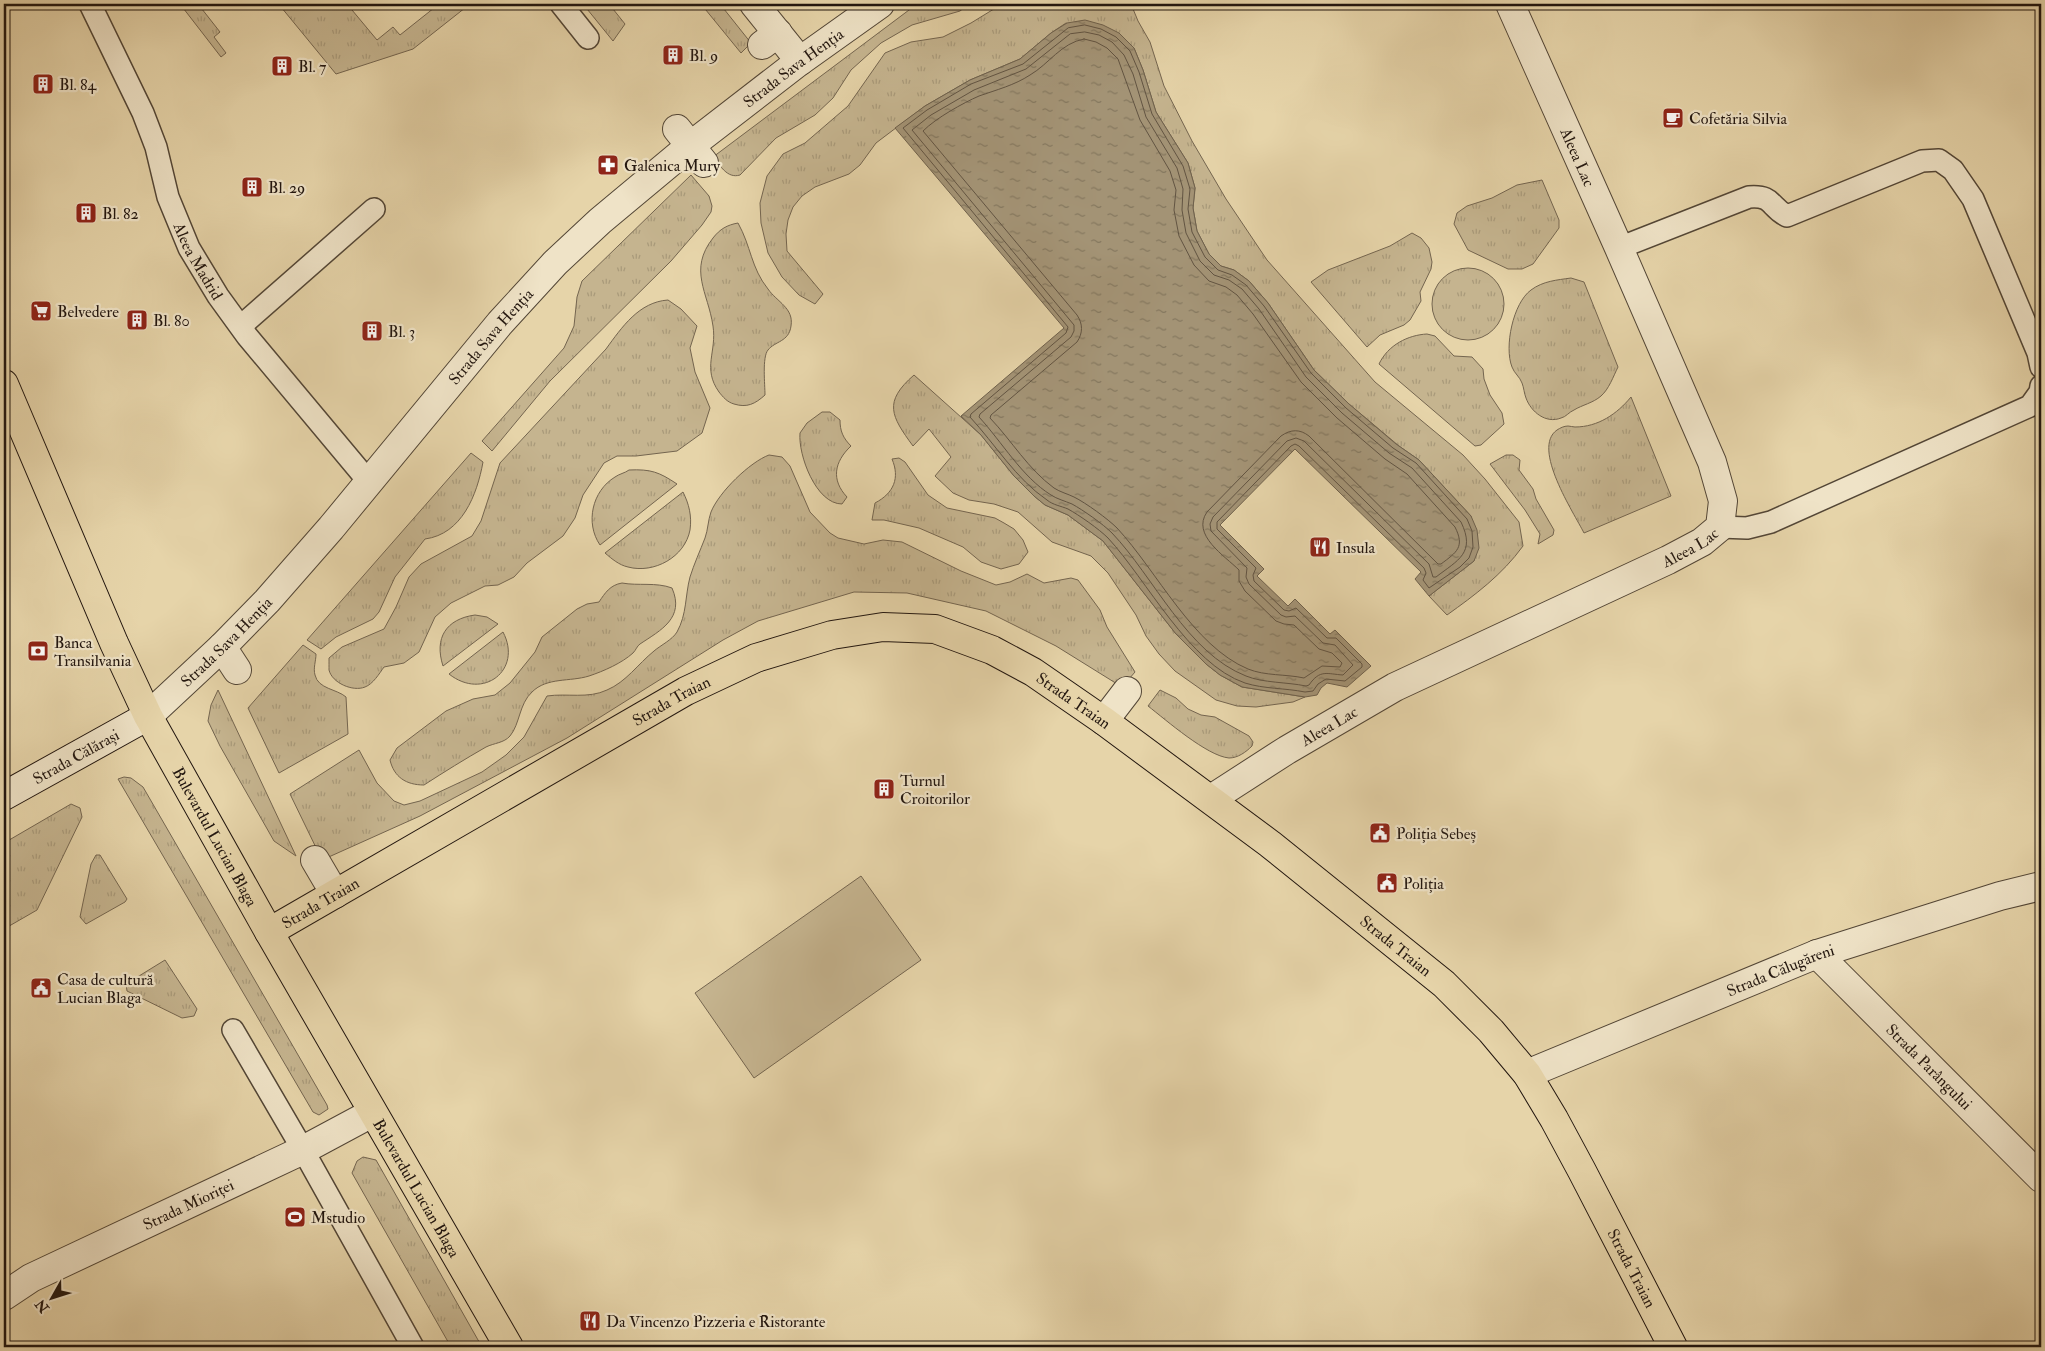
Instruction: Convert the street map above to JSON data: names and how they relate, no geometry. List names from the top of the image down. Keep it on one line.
{"streets":{"main road":["Strada Traian","Bulevardul Lucian Blaga"],"street":["Strada Sava Henția","Aleea Lac","Strada Călărași","Strada Călugăreni","Strada Parângului","Strada Mioriței"],"lane":["Aleea Madrid"]},"crossings":[["Strada Sava Henția","Aleea Madrid"],["Strada Sava Henția","Strada Călărași"],["Strada Sava Henția","Bulevardul Lucian Blaga"],["Aleea Lac","Strada Traian"],["Strada Traian","Bulevardul Lucian Blaga"],["Strada Traian","Strada Călugăreni"],["Strada Călărași","Bulevardul Lucian Blaga"],["Bulevardul Lucian Blaga","Strada Mioriței"],["Strada Călugăreni","Strada Parângului"]],"places":{"building":["Bl. 9","Bl. 7","Bl. 84","Bl. 29","Bl. 82","Bl. 80","Bl. 3","Turnul Croitorilor"],"cafe":["Cofetăria Silvia"],"pharmacy":["Galenica Mury"],"supermarket":["Belvedere"],"restaurant":["Insula","Da Vincenzo Pizzeria e Ristorante"],"bank":["Banca Transilvania"],"public building":["Poliția Sebeș","Poliția","Casa de cultură Lucian Blaga"],"sports":["Mstudio"]},"north":"bottom left"}
